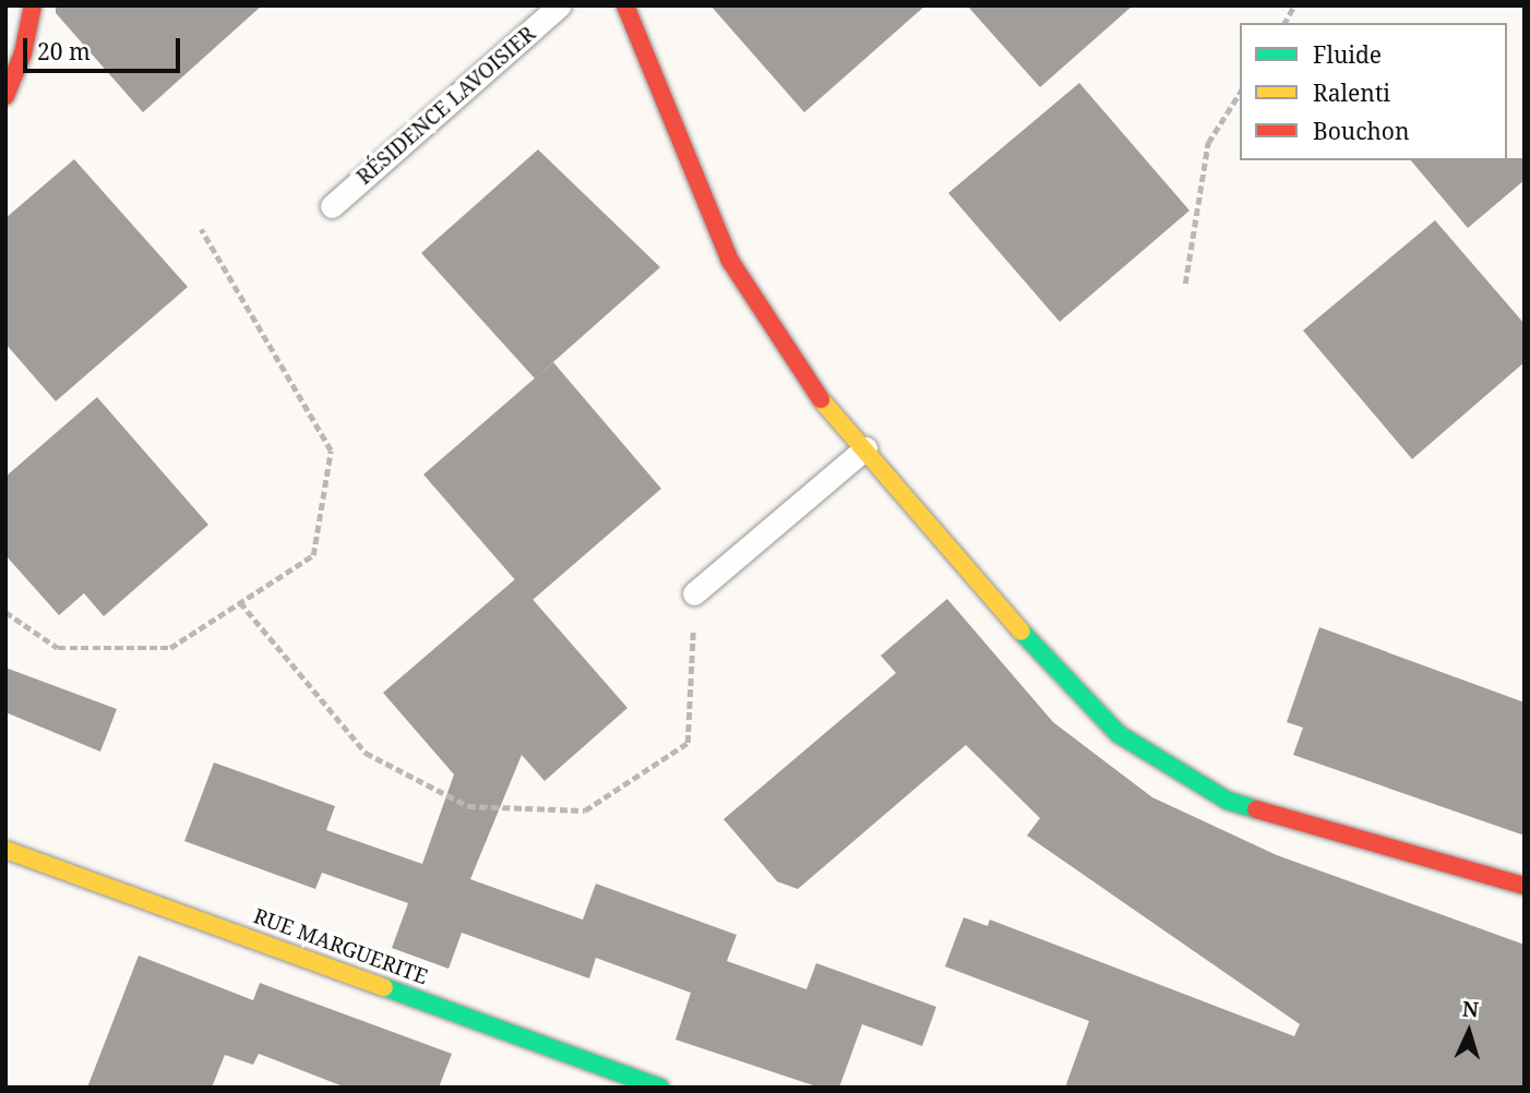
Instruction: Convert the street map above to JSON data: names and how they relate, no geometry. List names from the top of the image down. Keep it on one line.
{"streets":{"street":["RUE MARGUERITE"],"lane":["RÉSIDENCE LAVOISIER"]},"legend":["Fluide","Ralenti","Bouchon"],"scale_bar":"20 m","north":"top"}
